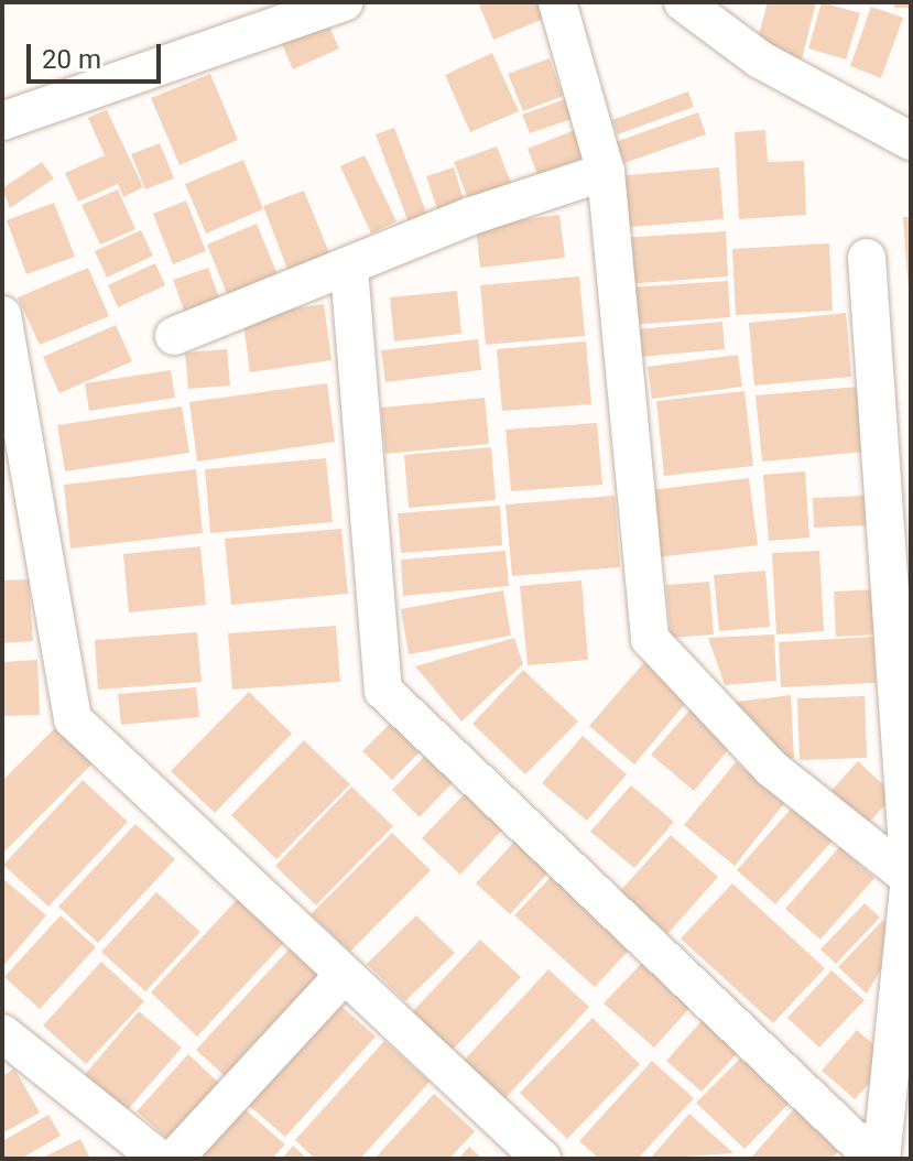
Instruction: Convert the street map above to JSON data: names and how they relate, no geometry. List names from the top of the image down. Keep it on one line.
{"scale_bar":"20 m"}
